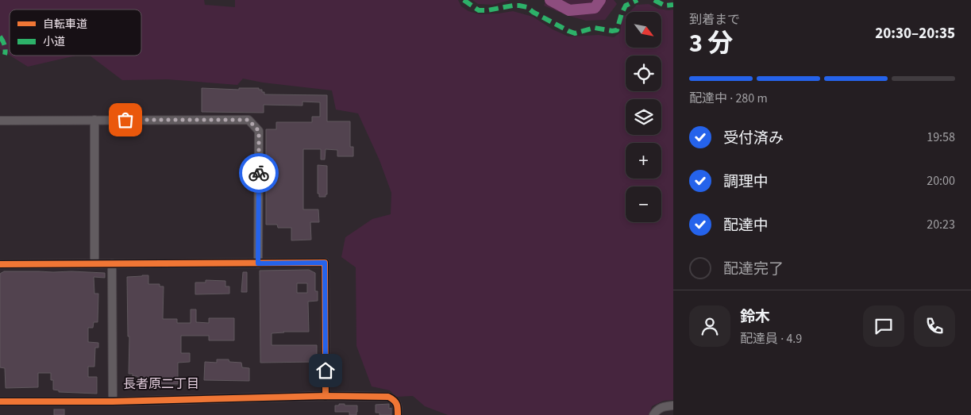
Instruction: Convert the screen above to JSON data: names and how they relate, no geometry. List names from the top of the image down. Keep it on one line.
{"districts":["長者原二丁目"],"legend":["自転車道","小道"],"north":"bottom right","page":{"heading":["3 分","到着まで","20:30–20:35"],"panel":["鈴木","配達員 · 4.9"],"map_buttons":["+","−"],"bar":"配達中 · 280 m","list":[["受付済み","19:58"],["調理中","20:00"],["配達中","20:23"],"配達完了"]}}
